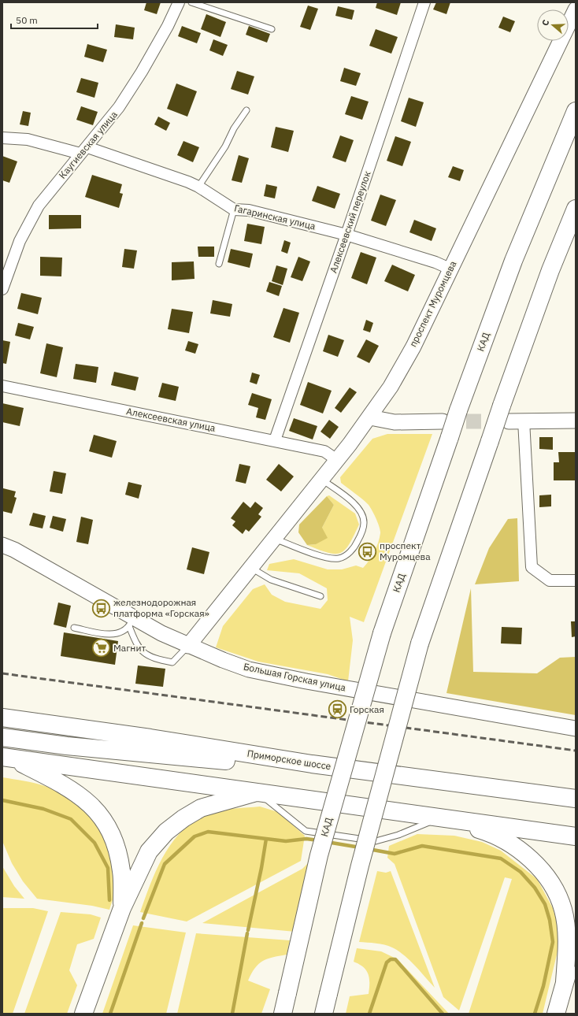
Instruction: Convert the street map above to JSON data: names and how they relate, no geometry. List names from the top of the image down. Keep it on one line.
{"streets":{"highway":["КАД","Приморское шоссе"],"main road":["проспект Муромцева","Большая Горская улица"],"street":["Каугиевская улица","Гагаринская улица","Алексеевский переулок","Алексеевская улица"]},"crossings":[["Каугиевская улица","Гагаринская улица"],["Гагаринская улица","Алексеевский переулок"],["Гагаринская улица","проспект Муромцева"],["Алексеевский переулок","Алексеевская улица"],["проспект Муромцева","Алексеевская улица"],["проспект Муромцева","Большая Горская улица"]],"places":{"bus stop":["проспект Муромцева","железнодорожная платформа «Горская»"],"supermarket":["Магнит"],"station":["Горская"]},"scale_bar":"50 m","north":"left"}
